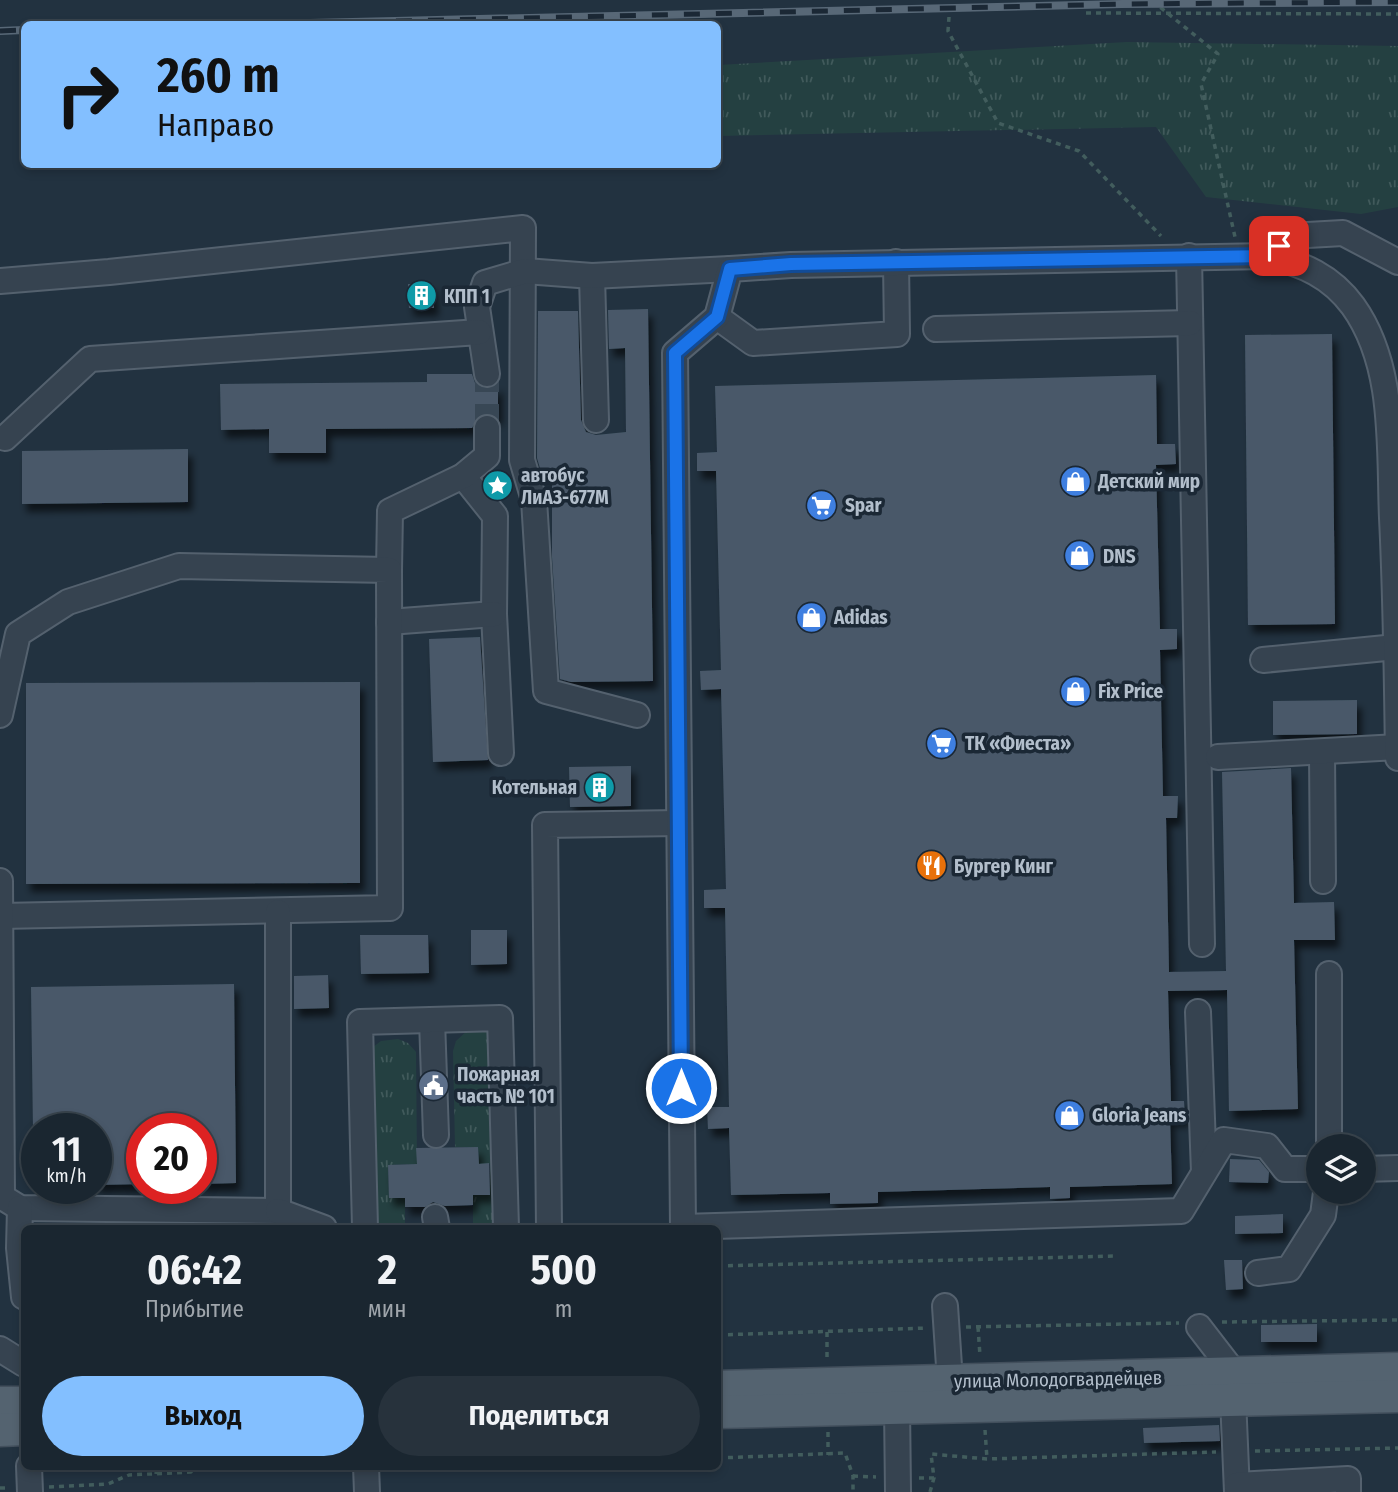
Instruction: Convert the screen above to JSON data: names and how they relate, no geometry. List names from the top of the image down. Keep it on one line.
{"streets":{"main road":["улица Молодогвардейцев"]},"places":{"building":["КПП 1","Котельная"],"shop":["Детский мир","DNS","Adidas","Fix Price","Gloria Jeans"],"place":["автобус ЛиАЗ-677М"],"supermarket":["Spar","ТК «Фиеста»"],"restaurant":["Бургер Кинг"],"public building":["Пожарная часть № 101"]},"page":{"turn":["260 m","Направо"],"speed":"11 km/h","limit":"20","eta":["06:42","Прибытие","2","мин","500","m"],"buttons":["Выход","Поделиться"]}}
